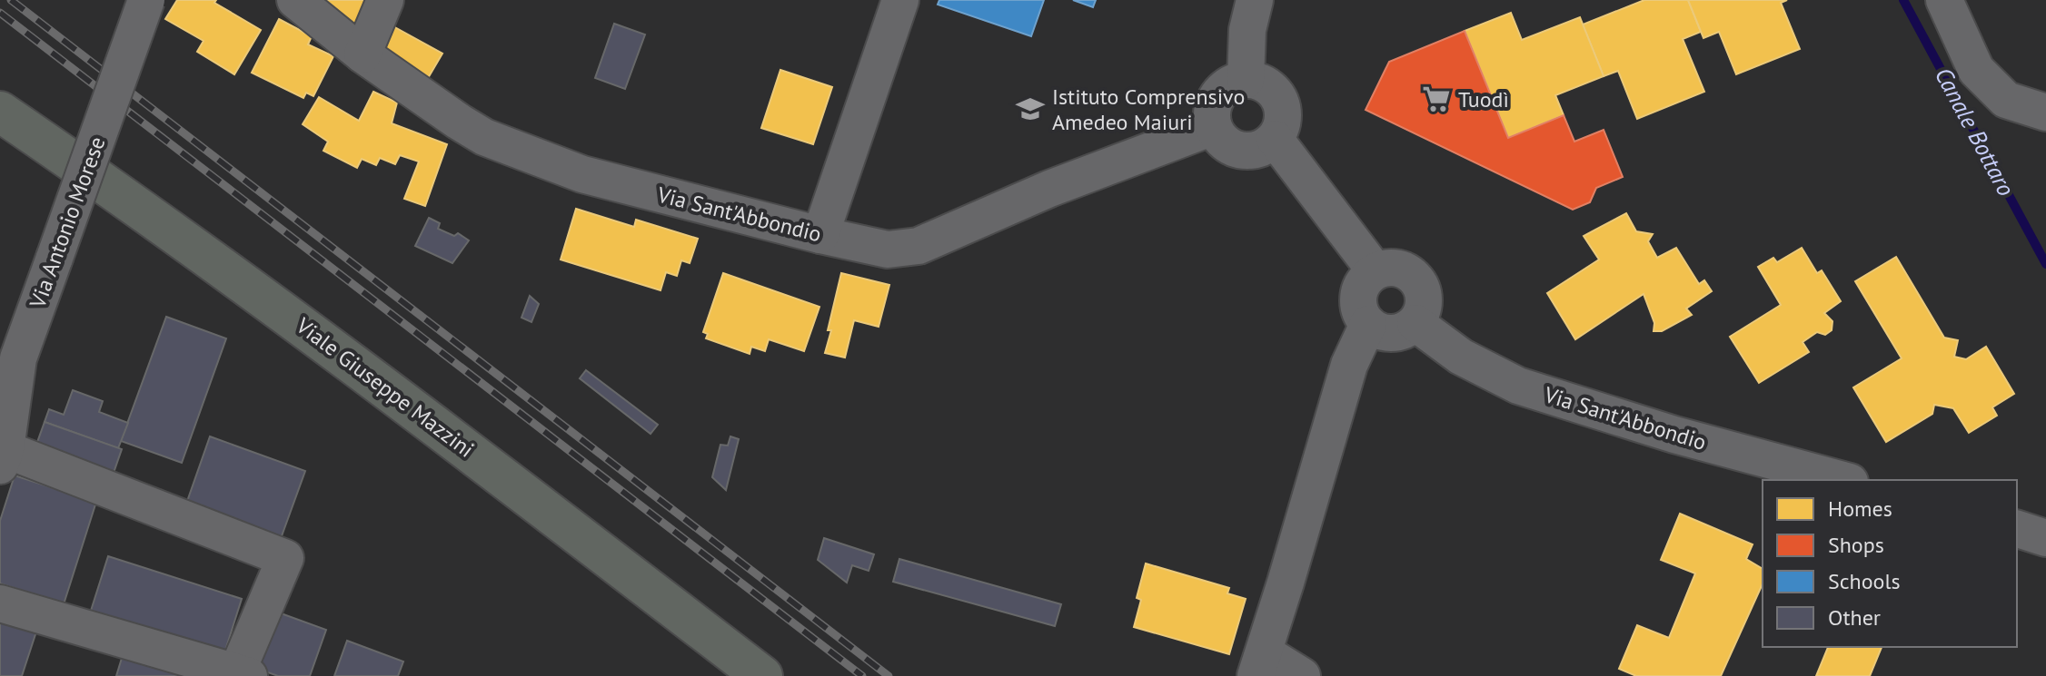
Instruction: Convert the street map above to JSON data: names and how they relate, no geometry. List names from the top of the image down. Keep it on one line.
{"streets":{"main road":["Viale Giuseppe Mazzini"],"street":["Via Sant'Abbondio","Via Antonio Morese"]},"water":["Canale Bottaro"],"places":{"supermarket":["Tuodì"],"school or university":["Istituto Comprensivo Amedeo Maiuri"]},"legend":["Homes","Shops","Schools","Other"]}
